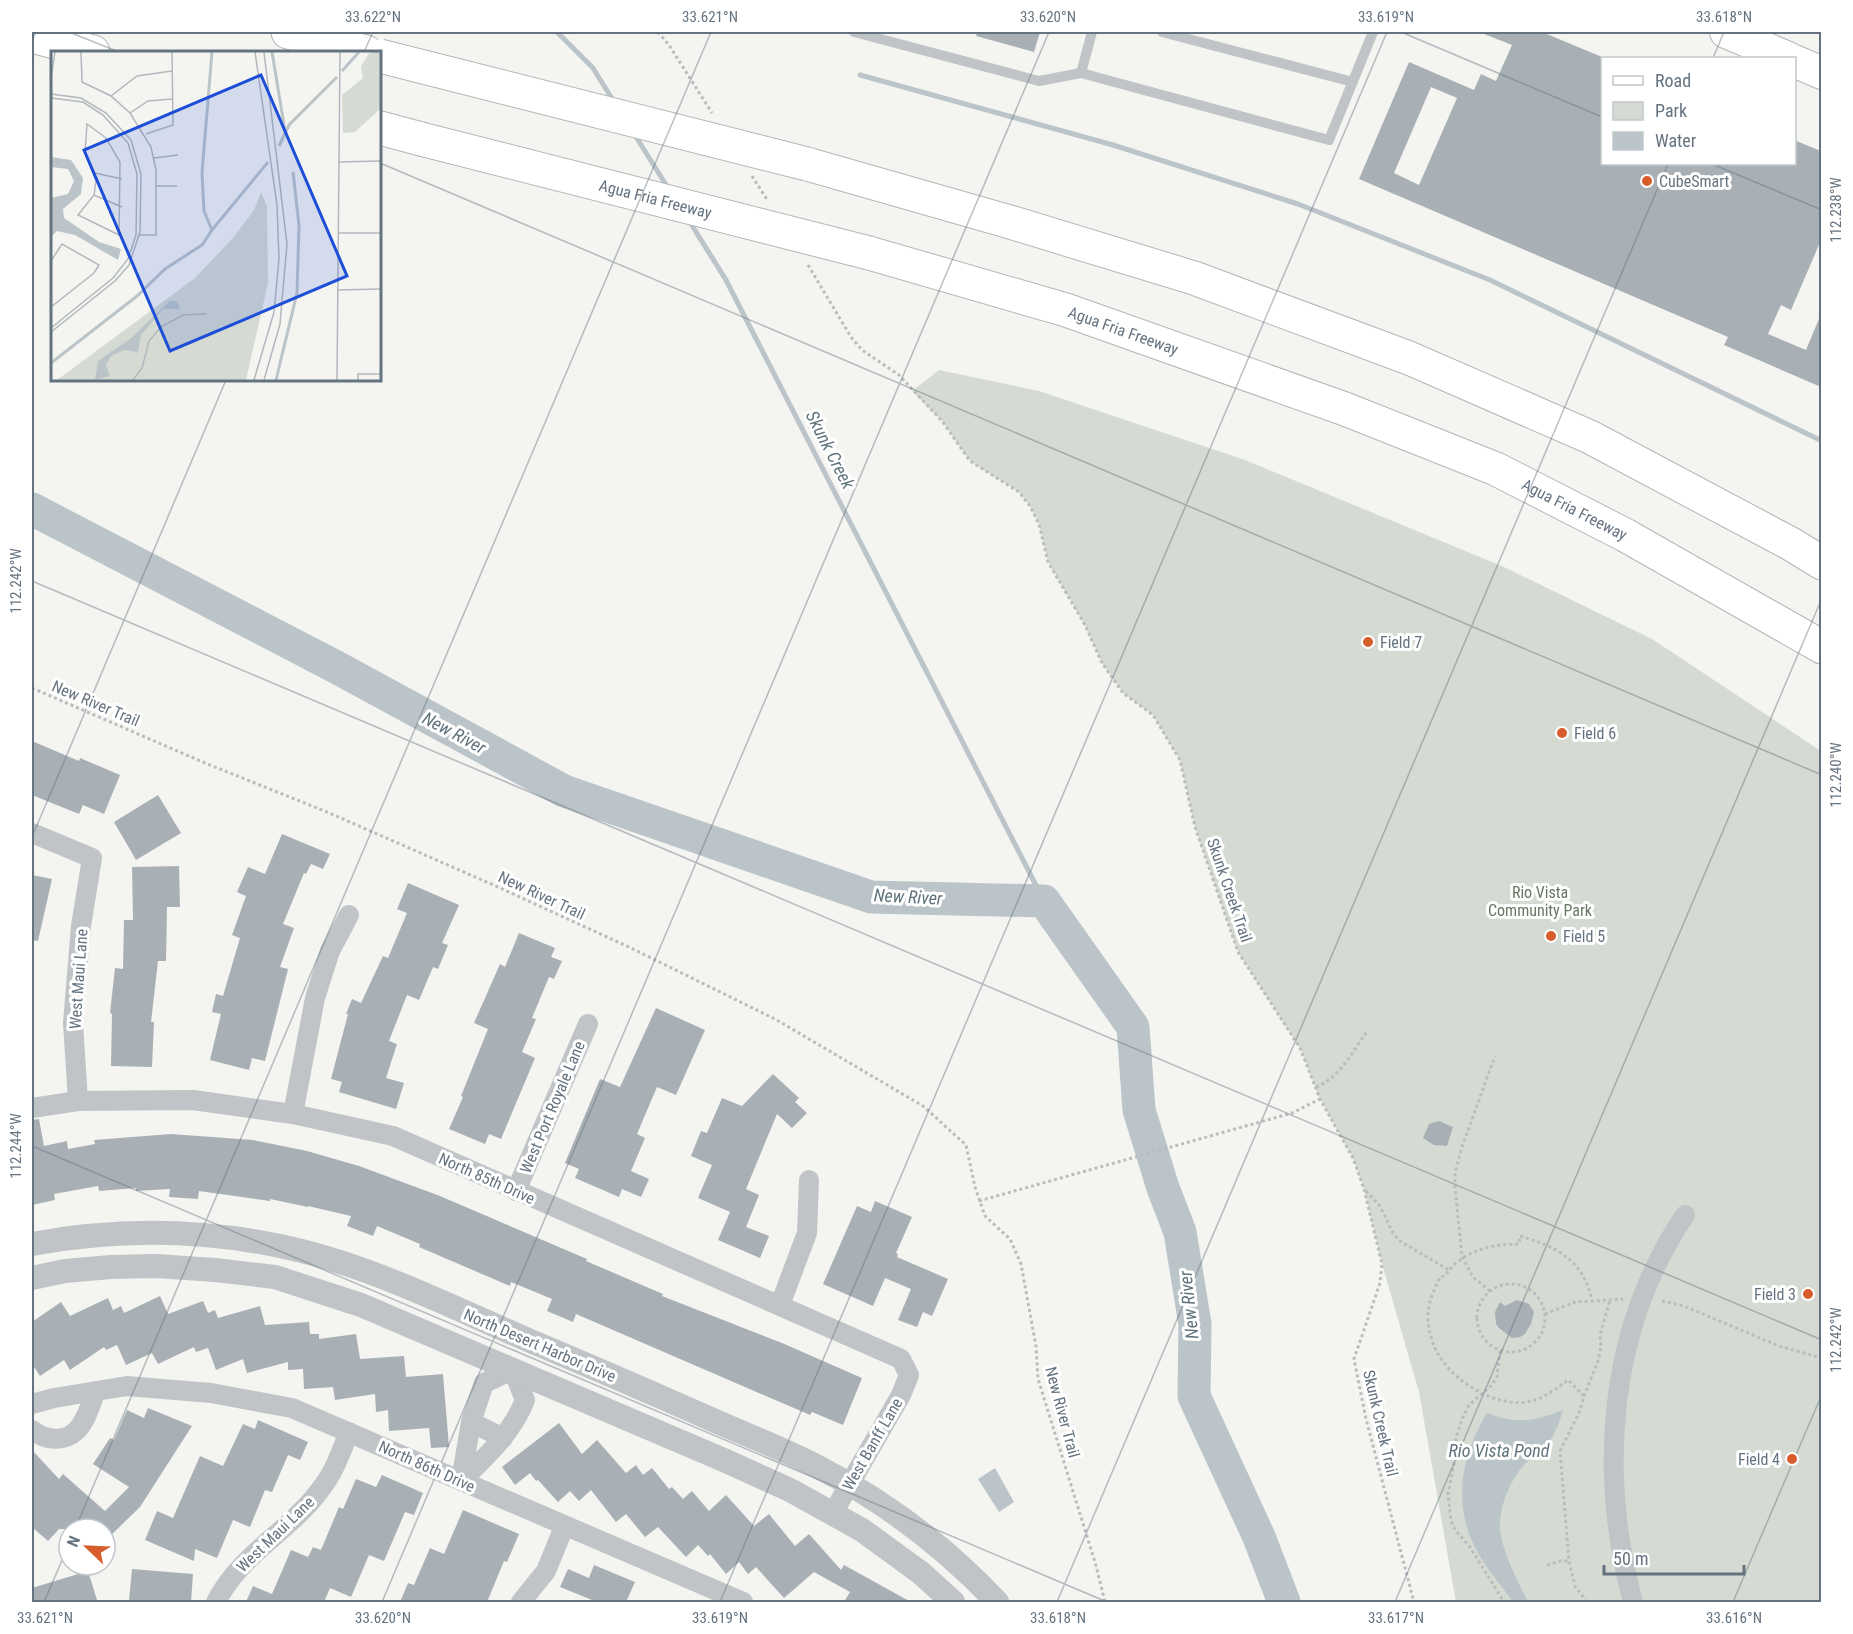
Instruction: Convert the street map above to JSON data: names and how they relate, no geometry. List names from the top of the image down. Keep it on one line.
{"streets":{"highway":["Agua Fria Freeway"],"street":["West Maui Lane","West Port Royale Lane","North 85th Drive","North Desert Harbor Drive","West Banff Lane","North 86th Drive"],"path":["New River Trail","Skunk Creek Trail"]},"crossings":[["West Maui Lane","North 85th Drive"],["West Maui Lane","North 86th Drive"],["West Port Royale Lane","North 85th Drive"],["North 85th Drive","West Banff Lane"],["North Desert Harbor Drive","West Banff Lane"]],"water":["Skunk Creek","New River","Rio Vista Pond"],"parks":["Rio Vista Community Park"],"places":["CubeSmart","Field 7","Field 6","Field 5","Field 3","Field 4"],"legend":["Road","Park","Water"],"scale_bar":"50 m","north":"top left","coordinates":["33.622°N","33.621°N","33.620°N","33.619°N","33.618°N","112.238°W","112.242°W","112.240°W","112.244°W","33.617°N","33.616°N"]}
